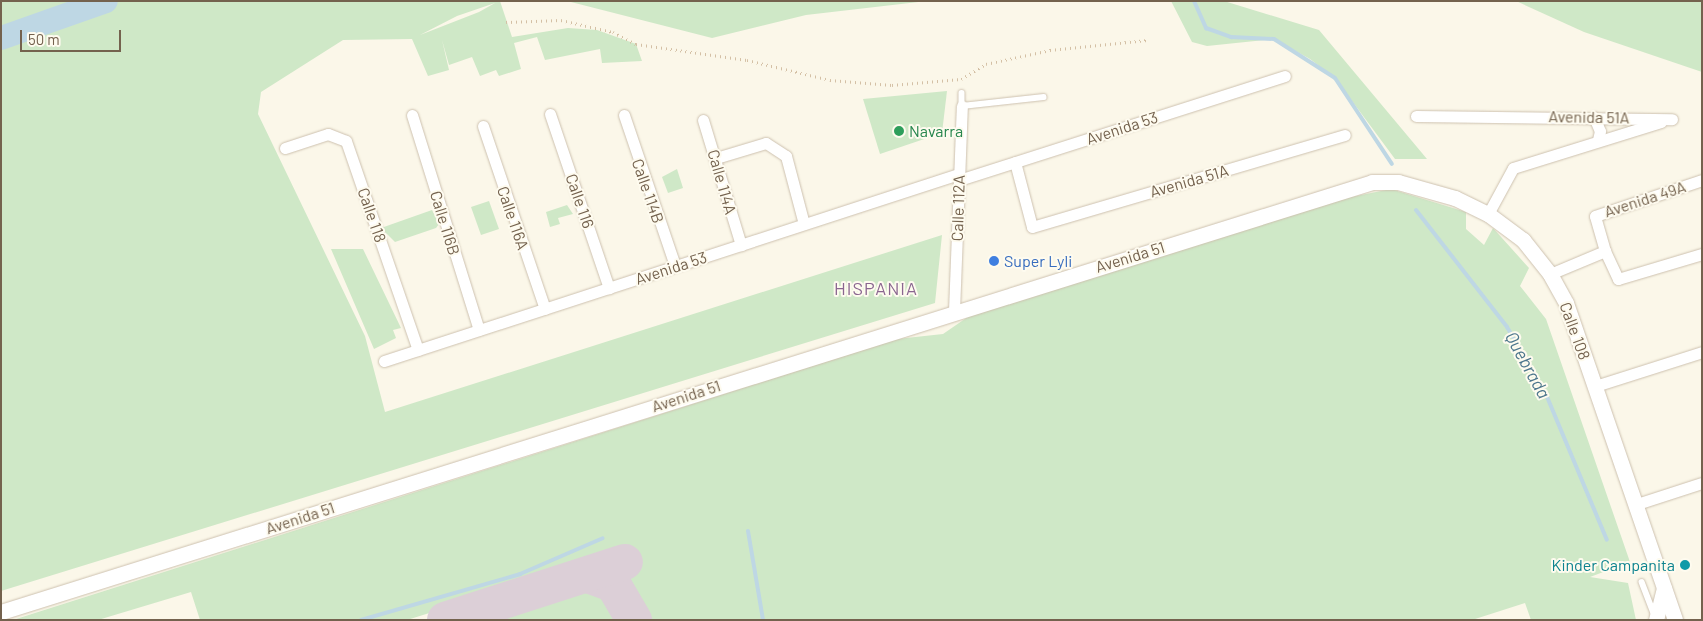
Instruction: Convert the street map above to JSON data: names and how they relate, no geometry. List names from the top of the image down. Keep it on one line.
{"streets":{"main road":["Avenida 51","Calle 108"],"street":["Avenida 51A","Avenida 53","Calle 114A","Calle 114B","Avenida 49A","Calle 116","Calle 112A","Calle 118","Calle 116A","Calle 116B"]},"crossings":[["Avenida 51A","Avenida 53"],["Avenida 53","Calle 114A"],["Avenida 53","Calle 114B"],["Avenida 53","Calle 116"],["Avenida 53","Calle 112A"],["Avenida 53","Calle 118"],["Avenida 53","Calle 116A"],["Avenida 53","Calle 116B"],["Calle 112A","Avenida 51"],["Avenida 51","Calle 108"]],"districts":["HISPANIA"],"water":["Quebrada"],"places":["Navarra","Super Lyli","Kinder Campanita"],"scale_bar":"50 m"}
